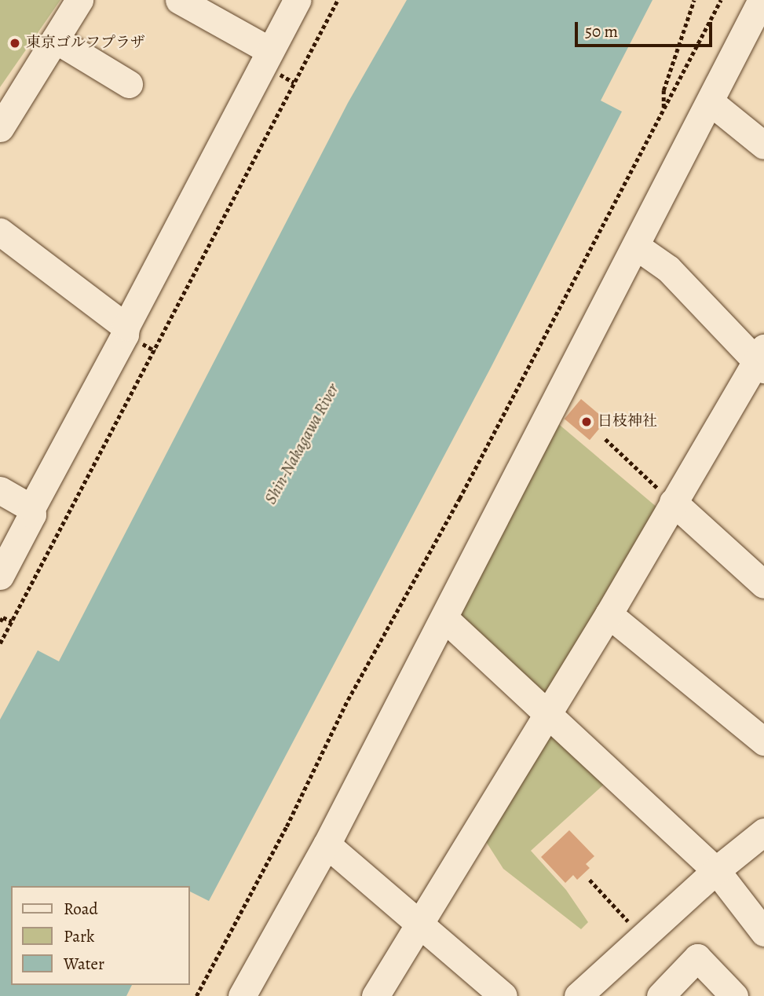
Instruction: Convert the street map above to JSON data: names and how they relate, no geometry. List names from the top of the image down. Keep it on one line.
{"water":["Shin-Nakagawa River"],"places":["東京ゴルフプラザ","日枝神社"],"legend":["Road","Park","Water"],"scale_bar":"50 m"}
